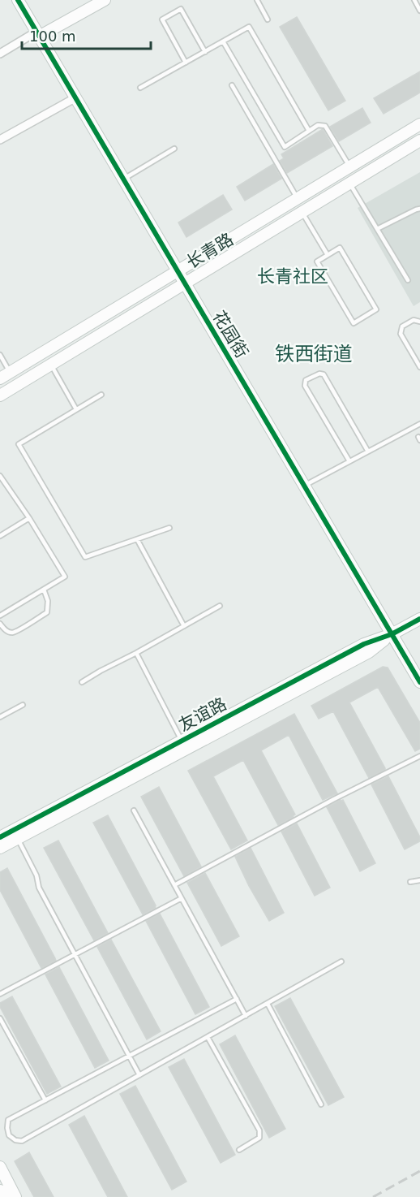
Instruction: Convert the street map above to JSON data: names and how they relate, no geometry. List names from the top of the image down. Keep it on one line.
{"streets":{"street":["长青路","花园街","友谊路"]},"crossings":[["长青路","花园街"],["花园街","友谊路"]],"districts":["长青社区","铁西街道"],"scale_bar":"100 m"}
